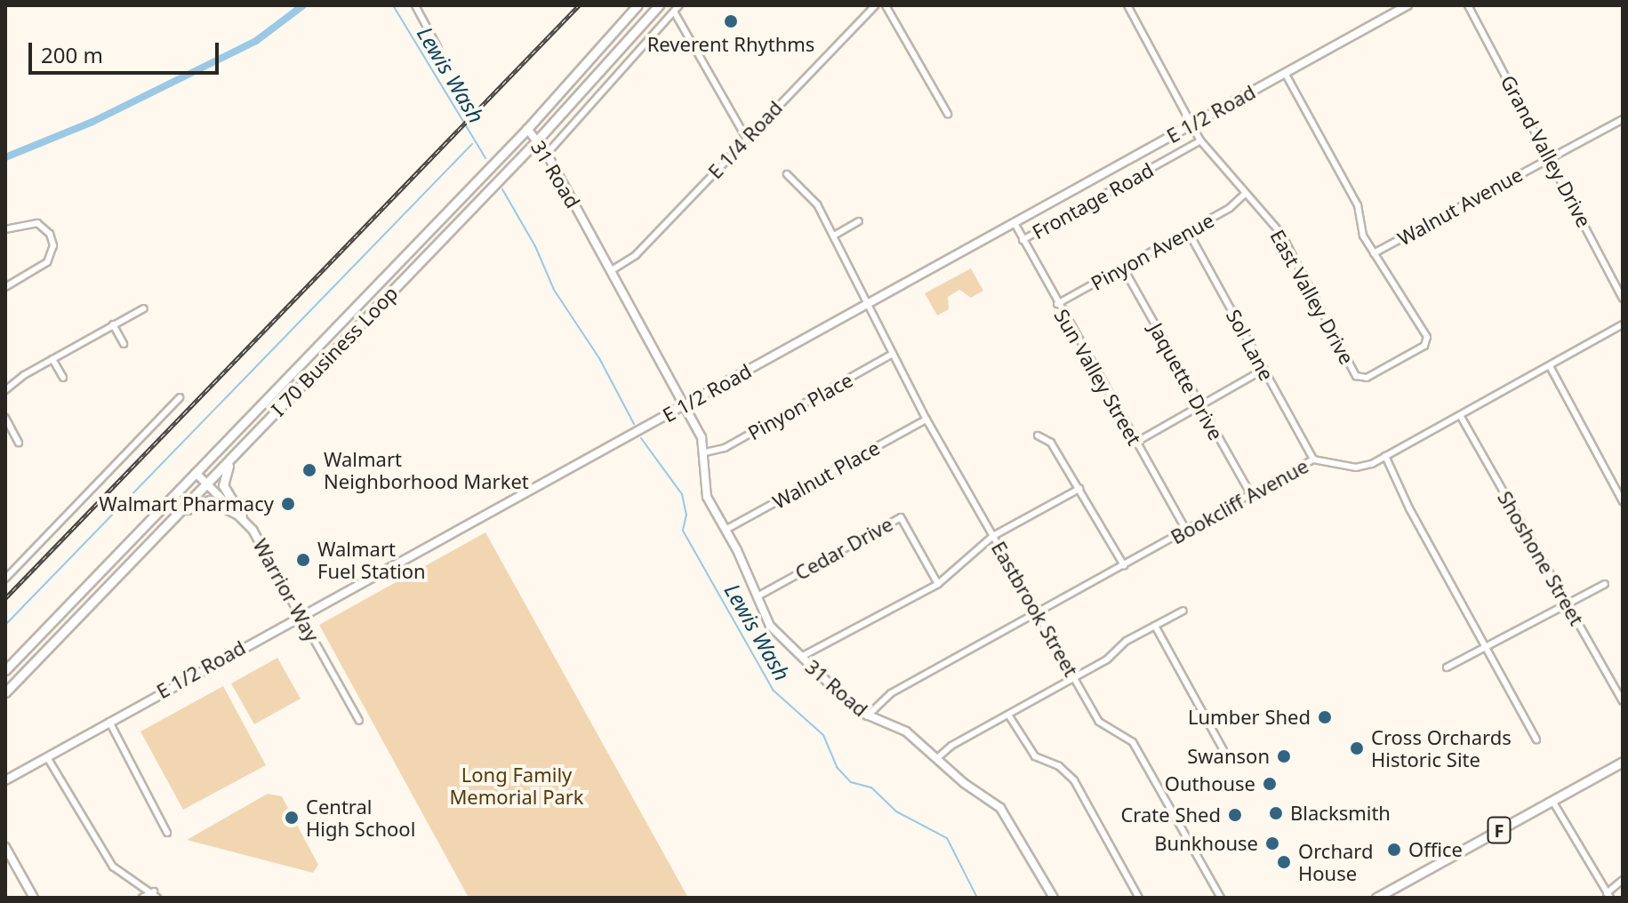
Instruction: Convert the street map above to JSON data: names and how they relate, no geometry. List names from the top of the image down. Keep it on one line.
{"streets":{"main road":["E 1/2 Road","31 Road","I 70 Business Loop","Warrior Way","F"],"street":["E 1/4 Road","Grand Valley Drive","Frontage Road","Walnut Avenue","Pinyon Avenue","East Valley Drive","Sol Lane","Sun Valley Street","Jaquette Drive","Pinyon Place","Walnut Place","Bookcliff Avenue","Cedar Drive","Shoshone Street","Eastbrook Street"]},"crossings":[["E 1/2 Road","31 Road"],["E 1/2 Road","East Valley Drive"],["E 1/2 Road","Sun Valley Street"],["E 1/2 Road","Warrior Way"],["E 1/2 Road","Eastbrook Street"],["E 1/4 Road","31 Road"],["Grand Valley Drive","Walnut Avenue"],["31 Road","I 70 Business Loop"],["31 Road","Pinyon Place"],["31 Road","Walnut Place"],["31 Road","Bookcliff Avenue"],["31 Road","Cedar Drive"],["Frontage Road","East Valley Drive"],["Frontage Road","Sun Valley Street"],["Walnut Avenue","East Valley Drive"],["Pinyon Avenue","East Valley Drive"],["Pinyon Avenue","Sol Lane"],["Pinyon Avenue","Sun Valley Street"],["Pinyon Avenue","Jaquette Drive"],["Sol Lane","Bookcliff Avenue"],["I 70 Business Loop","Warrior Way"],["Sun Valley Street","Bookcliff Avenue"],["Jaquette Drive","Bookcliff Avenue"],["Pinyon Place","Eastbrook Street"],["Walnut Place","Eastbrook Street"],["Bookcliff Avenue","Shoshone Street"],["Bookcliff Avenue","Eastbrook Street"]],"water":["Lewis Wash"],"parks":["Long Family Memorial Park"],"places":["Reverent Rhythms","Walmart Neighborhood Market","Walmart Pharmacy","Walmart Fuel Station","Lumber Shed","Cross Orchards Historic Site","Swanson","Outhouse","Blacksmith","Crate Shed","Central High School","Bunkhouse","Office","Orchard House"],"scale_bar":"200 m"}
